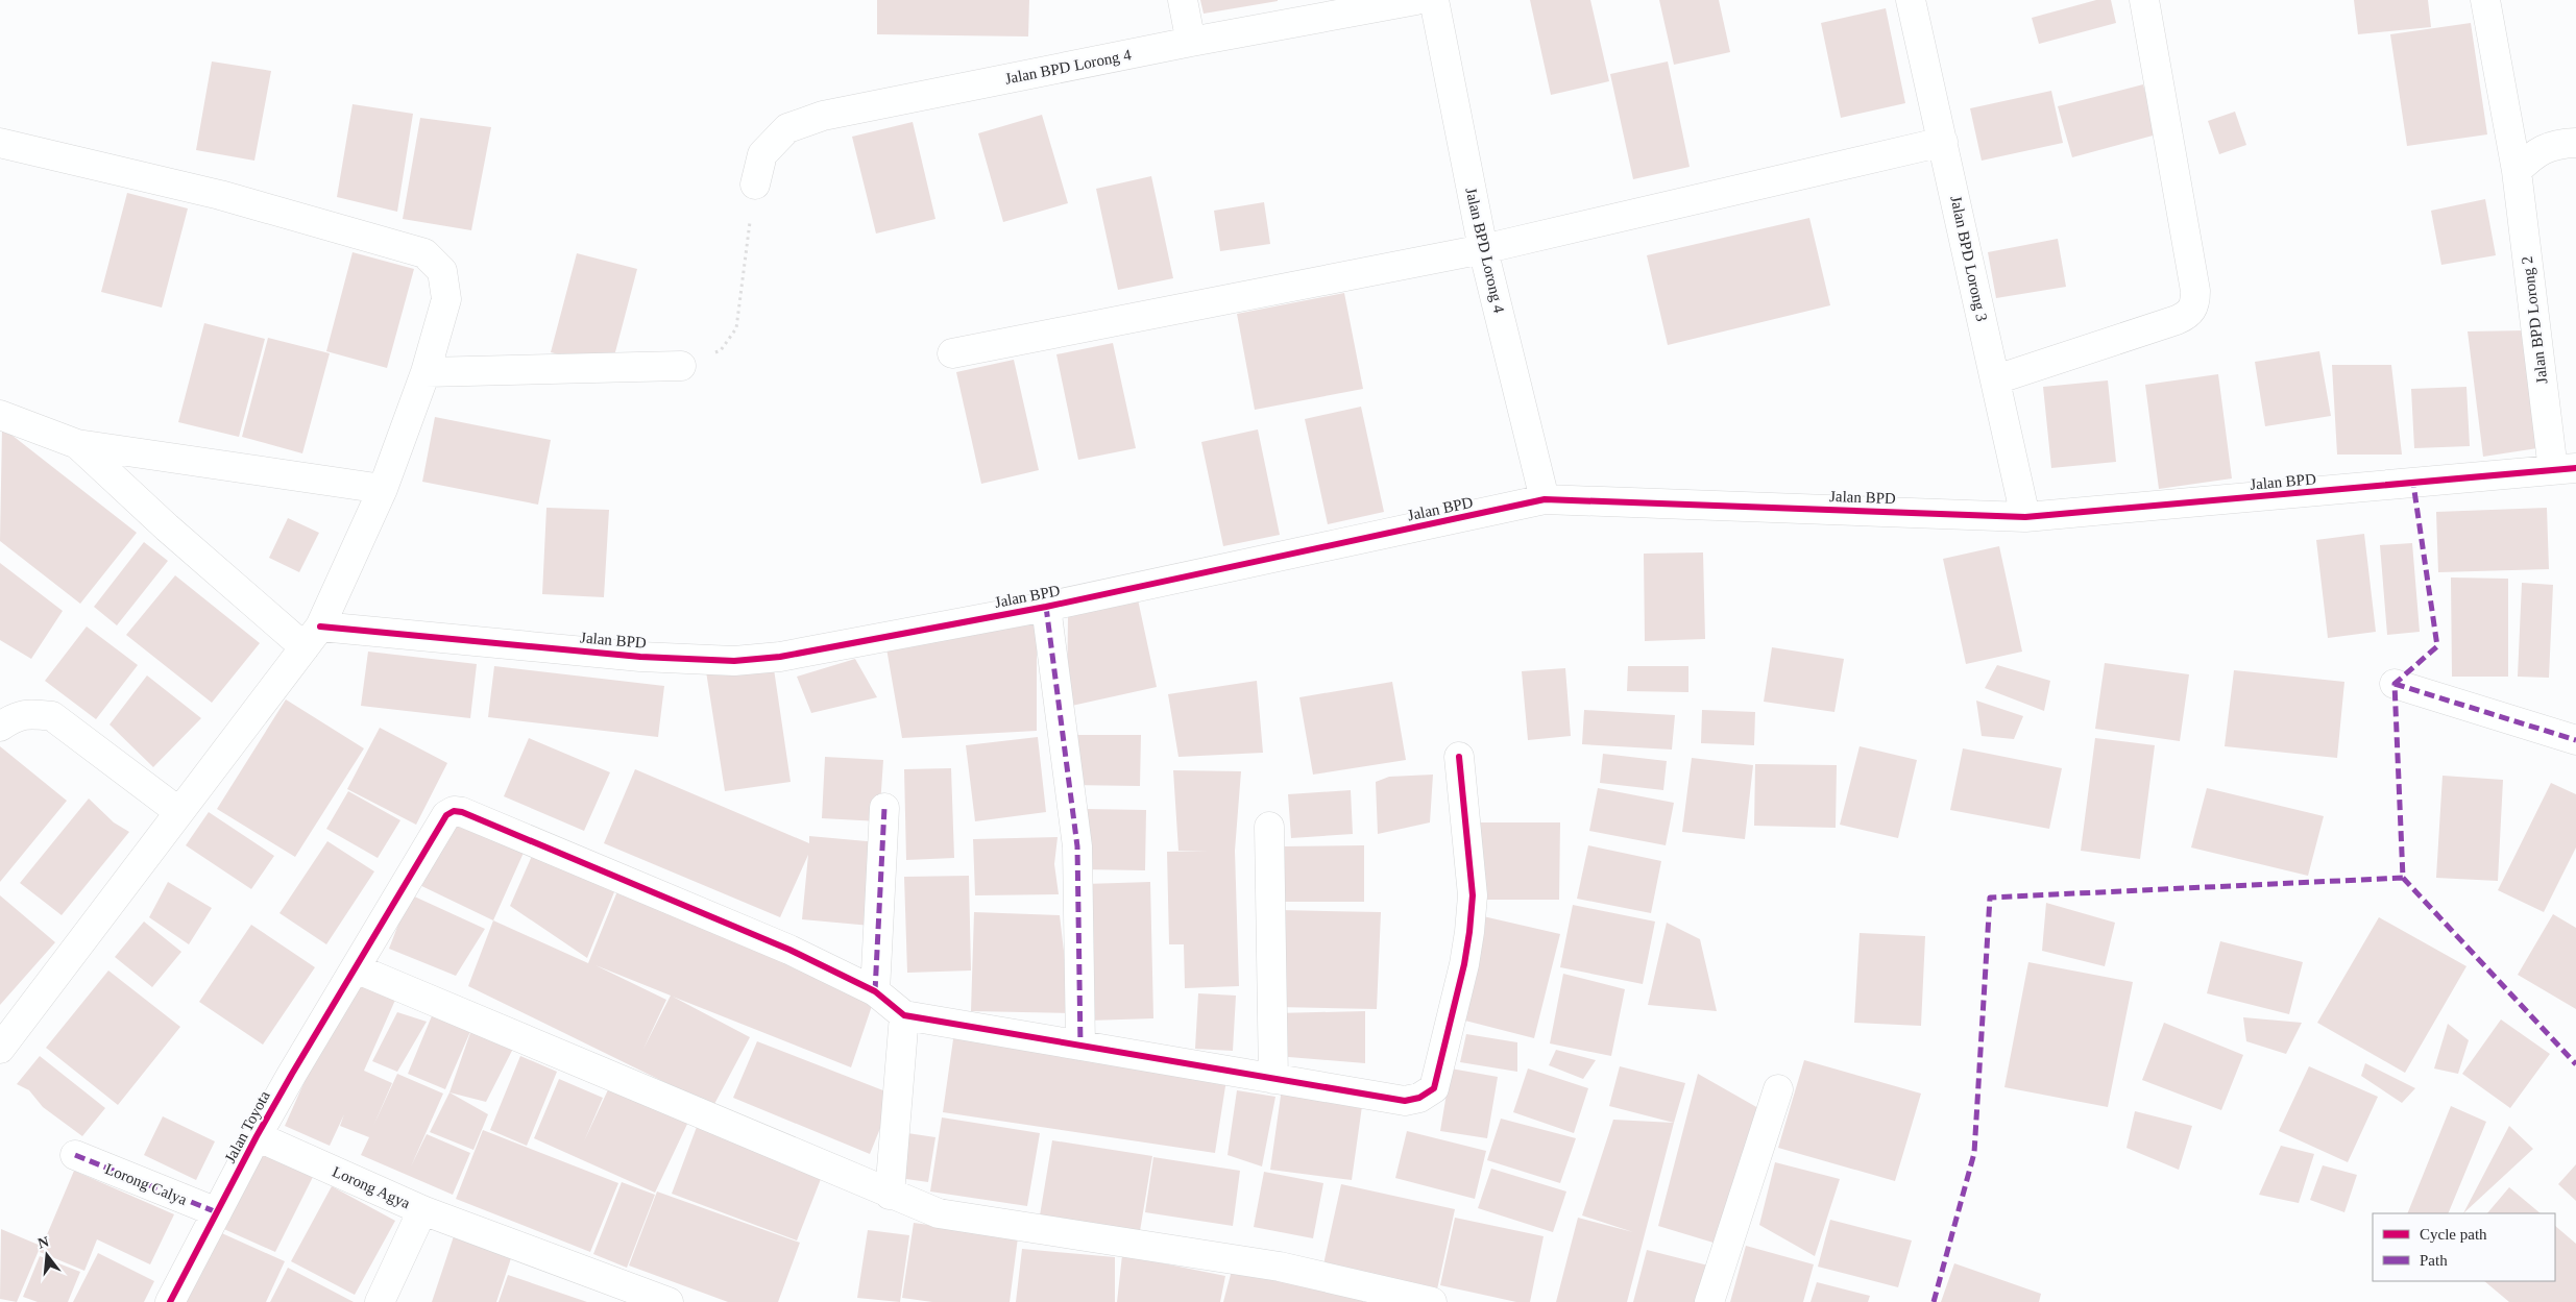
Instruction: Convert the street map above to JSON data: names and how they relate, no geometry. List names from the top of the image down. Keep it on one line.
{"streets":{"street":["Jalan BPD Lorong 4","Jalan BPD Lorong 3","Jalan BPD Lorong 2","Jalan BPD","Jalan Toyota","Lorong Calya","Lorong Agya"]},"crossings":[["Jalan BPD Lorong 4","Jalan BPD"],["Jalan BPD Lorong 3","Jalan BPD"],["Jalan BPD Lorong 2","Jalan BPD"],["Jalan Toyota","Lorong Calya"],["Jalan Toyota","Lorong Agya"]],"legend":["Cycle path","Path"],"north":"top"}
